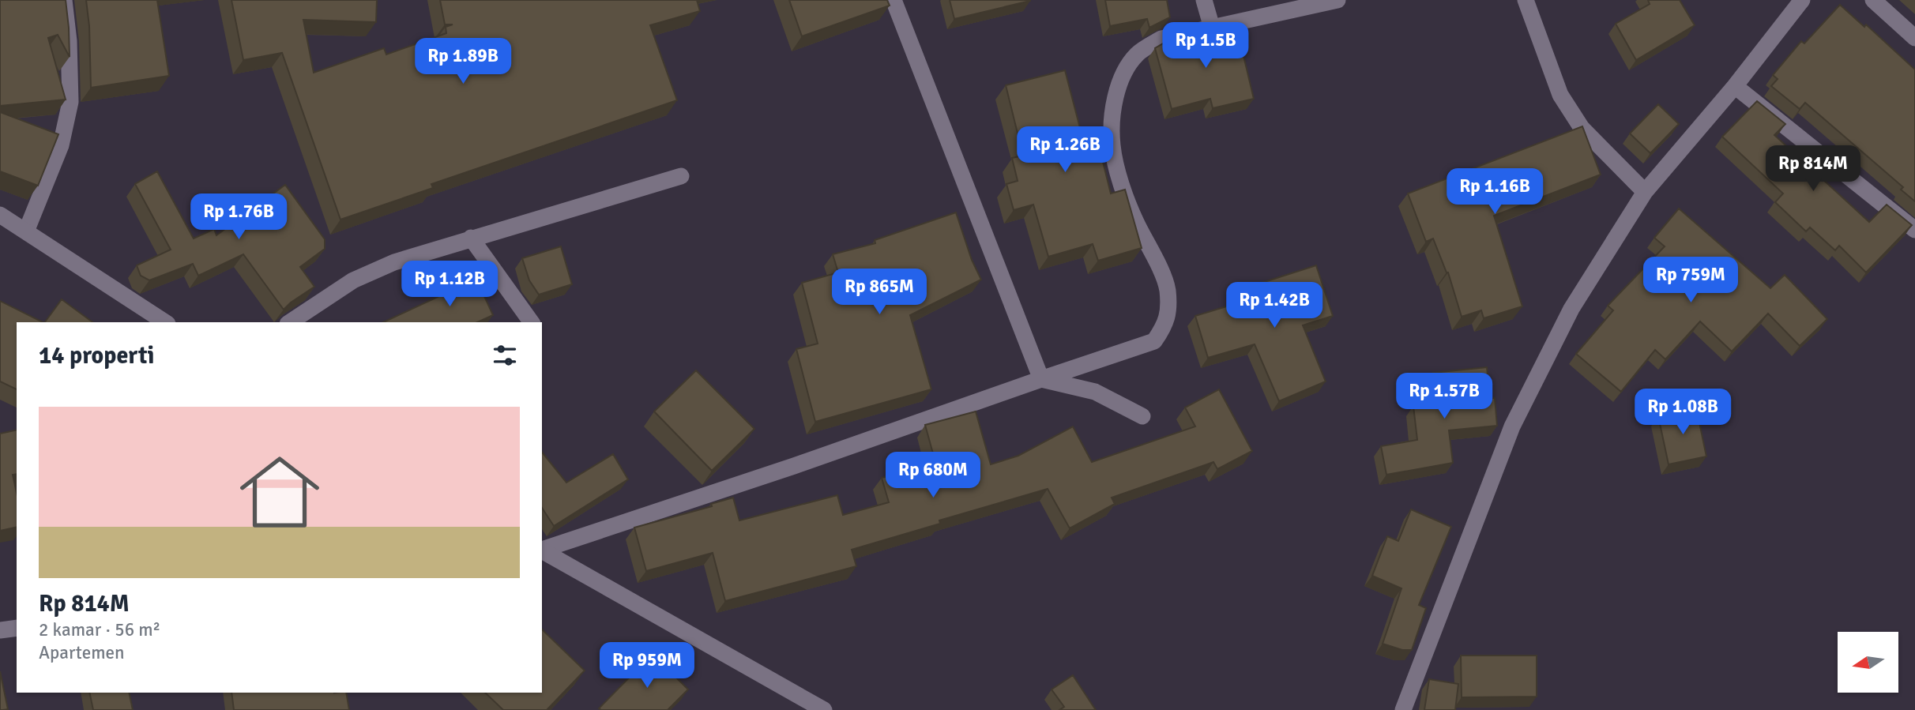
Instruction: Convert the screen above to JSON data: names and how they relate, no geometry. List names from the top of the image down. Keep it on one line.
{"north":"left","page":{"price":["Rp 1.5B","Rp 1.89B","Rp 1.26B","Rp 814M","Rp 1.16B","Rp 1.76B","Rp 759M","Rp 1.12B","Rp 865M","Rp 1.42B","Rp 1.57B","Rp 1.08B","Rp 680M","Rp 959M"],"heading":"14 properti","list":[{"name":"Rp 814M","note":"2 kamar · 56 m² · Apartemen"}]}}
